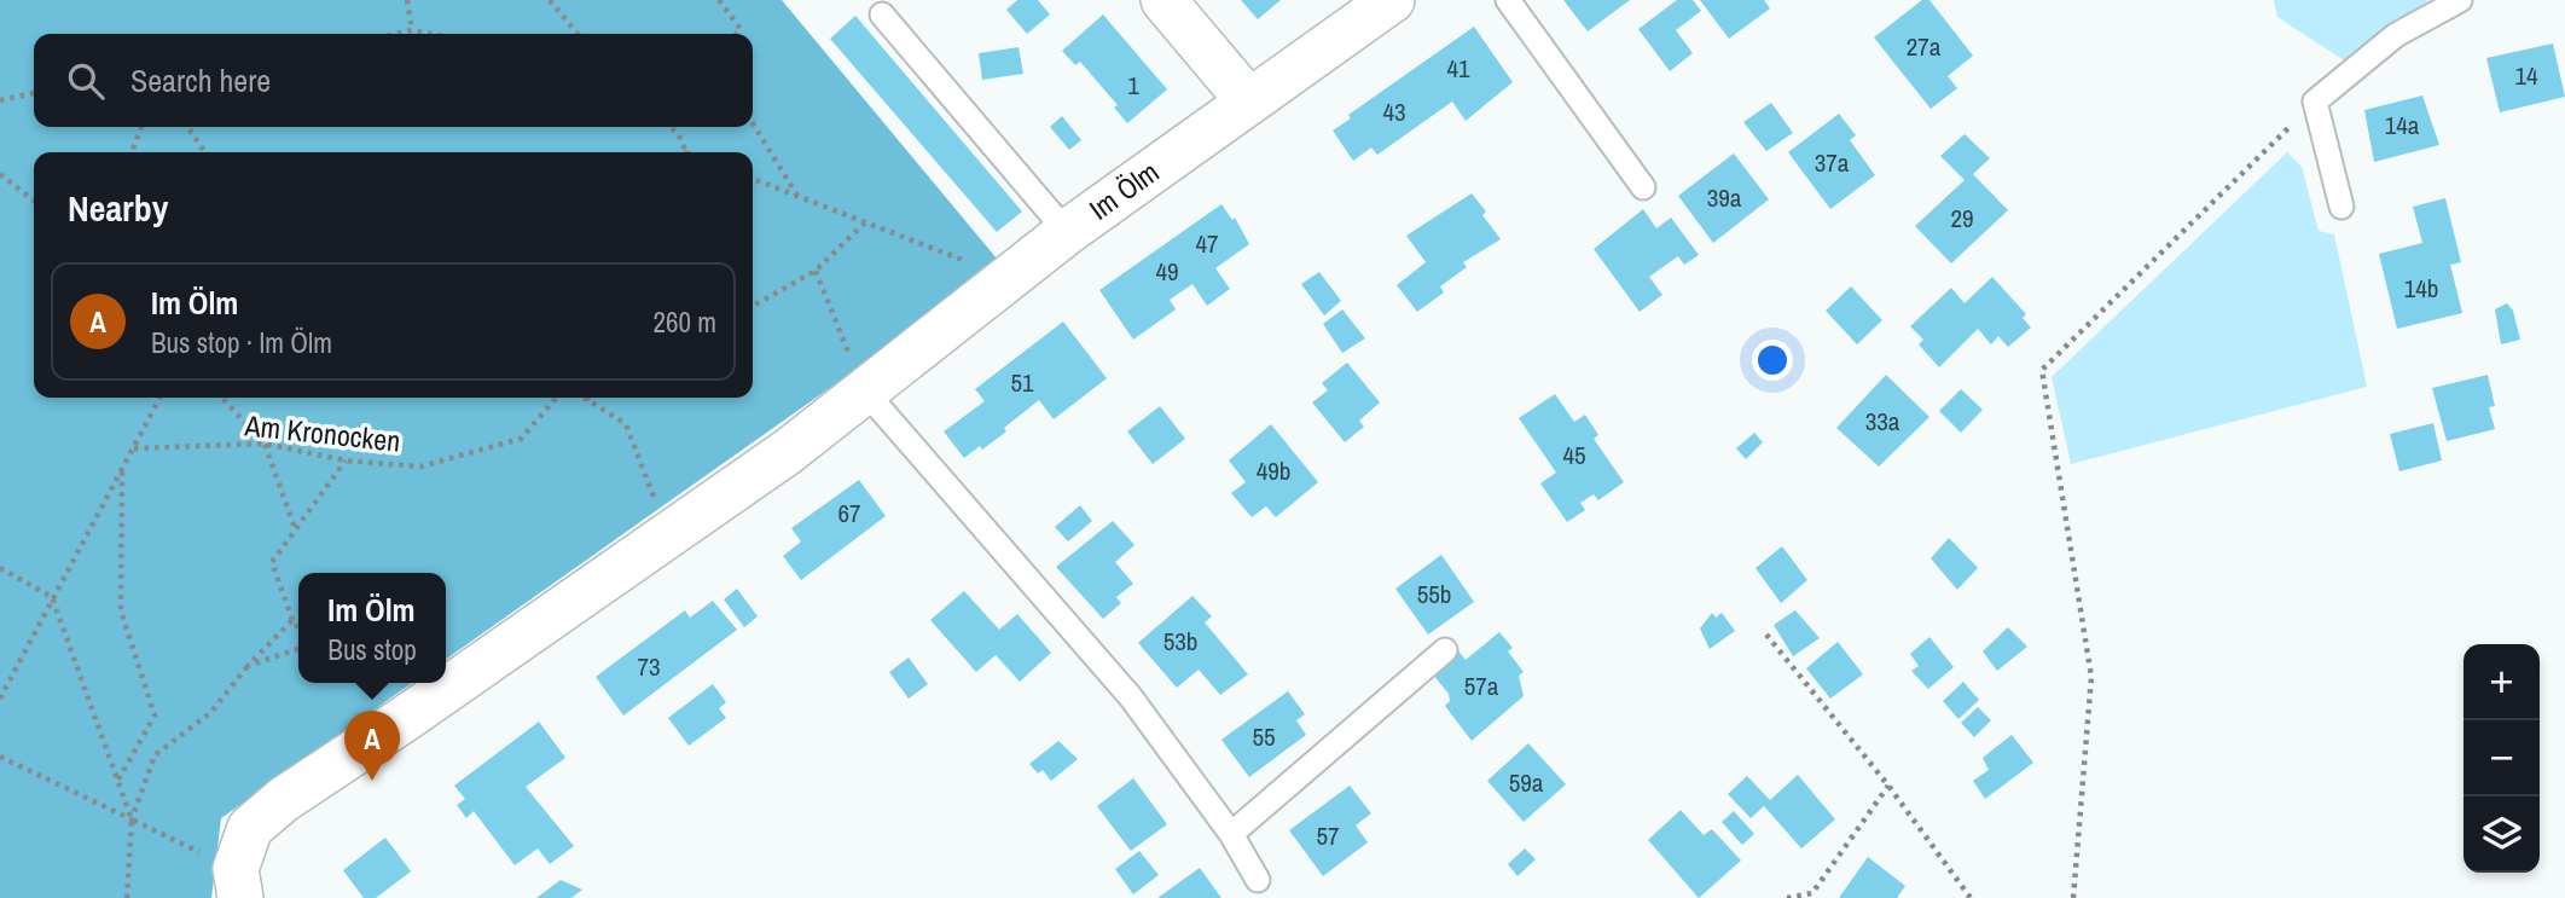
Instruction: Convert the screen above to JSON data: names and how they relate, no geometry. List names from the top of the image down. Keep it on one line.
{"streets":{"street":["Im Ölm"],"path":["Am Kronocken"]},"house_numbers":["27a","41","14","1","43","14a","37a","39a","29","47","49","14b","51","33a","45","49b","67","55b","53b","73","57a","55","59a","57"],"page":{"search":"Search here","heading":"Nearby","list":[{"mark":"A","name":"Im Ölm","note":"Bus stop · Im Ölm","value":"260 m"}],"popup":["Im Ölm","Bus stop"],"map_buttons":["+","−"],"pins":"A"}}
